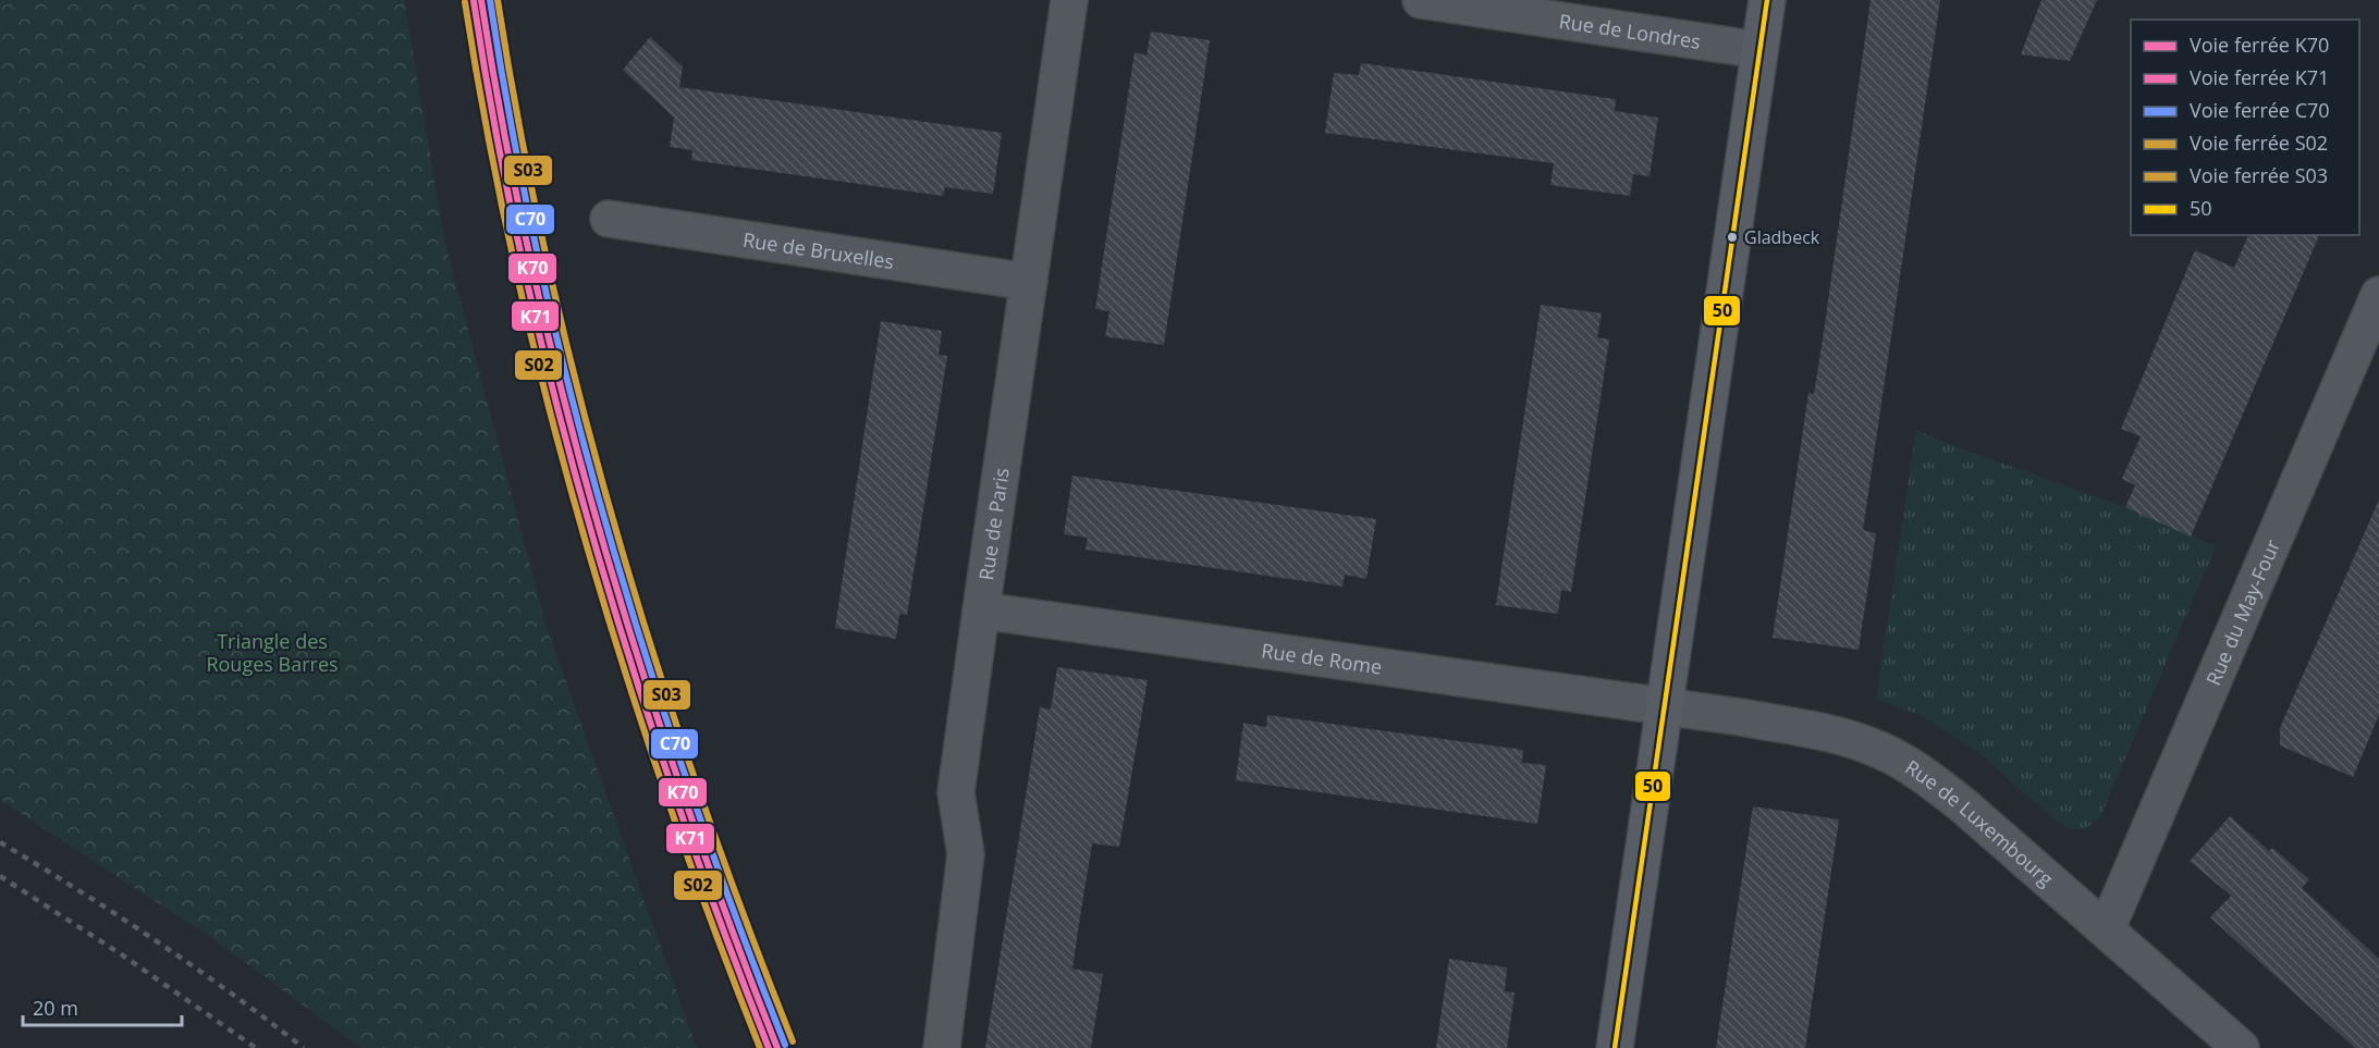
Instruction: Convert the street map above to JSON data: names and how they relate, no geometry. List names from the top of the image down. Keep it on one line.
{"streets":{"street":["Rue de Londres","Rue de Bruxelles","Rue de Paris","Rue du May-Four","Rue de Rome","Rue de Luxembourg"]},"crossings":[["Rue de Bruxelles","Rue de Paris"],["Rue de Paris","Rue de Rome"],["Rue du May-Four","Rue de Luxembourg"],["Rue de Rome","Rue de Luxembourg"]],"parks":["Triangle des Rouges Barres"],"places":["Gladbeck"],"lines":["rail line K70","rail line C70","rail line S03","transit line 50","rail line K71","rail line S02"],"legend":["Voie ferrée K70","Voie ferrée K71","Voie ferrée C70","Voie ferrée S02","Voie ferrée S03","50"],"scale_bar":"20 m"}
